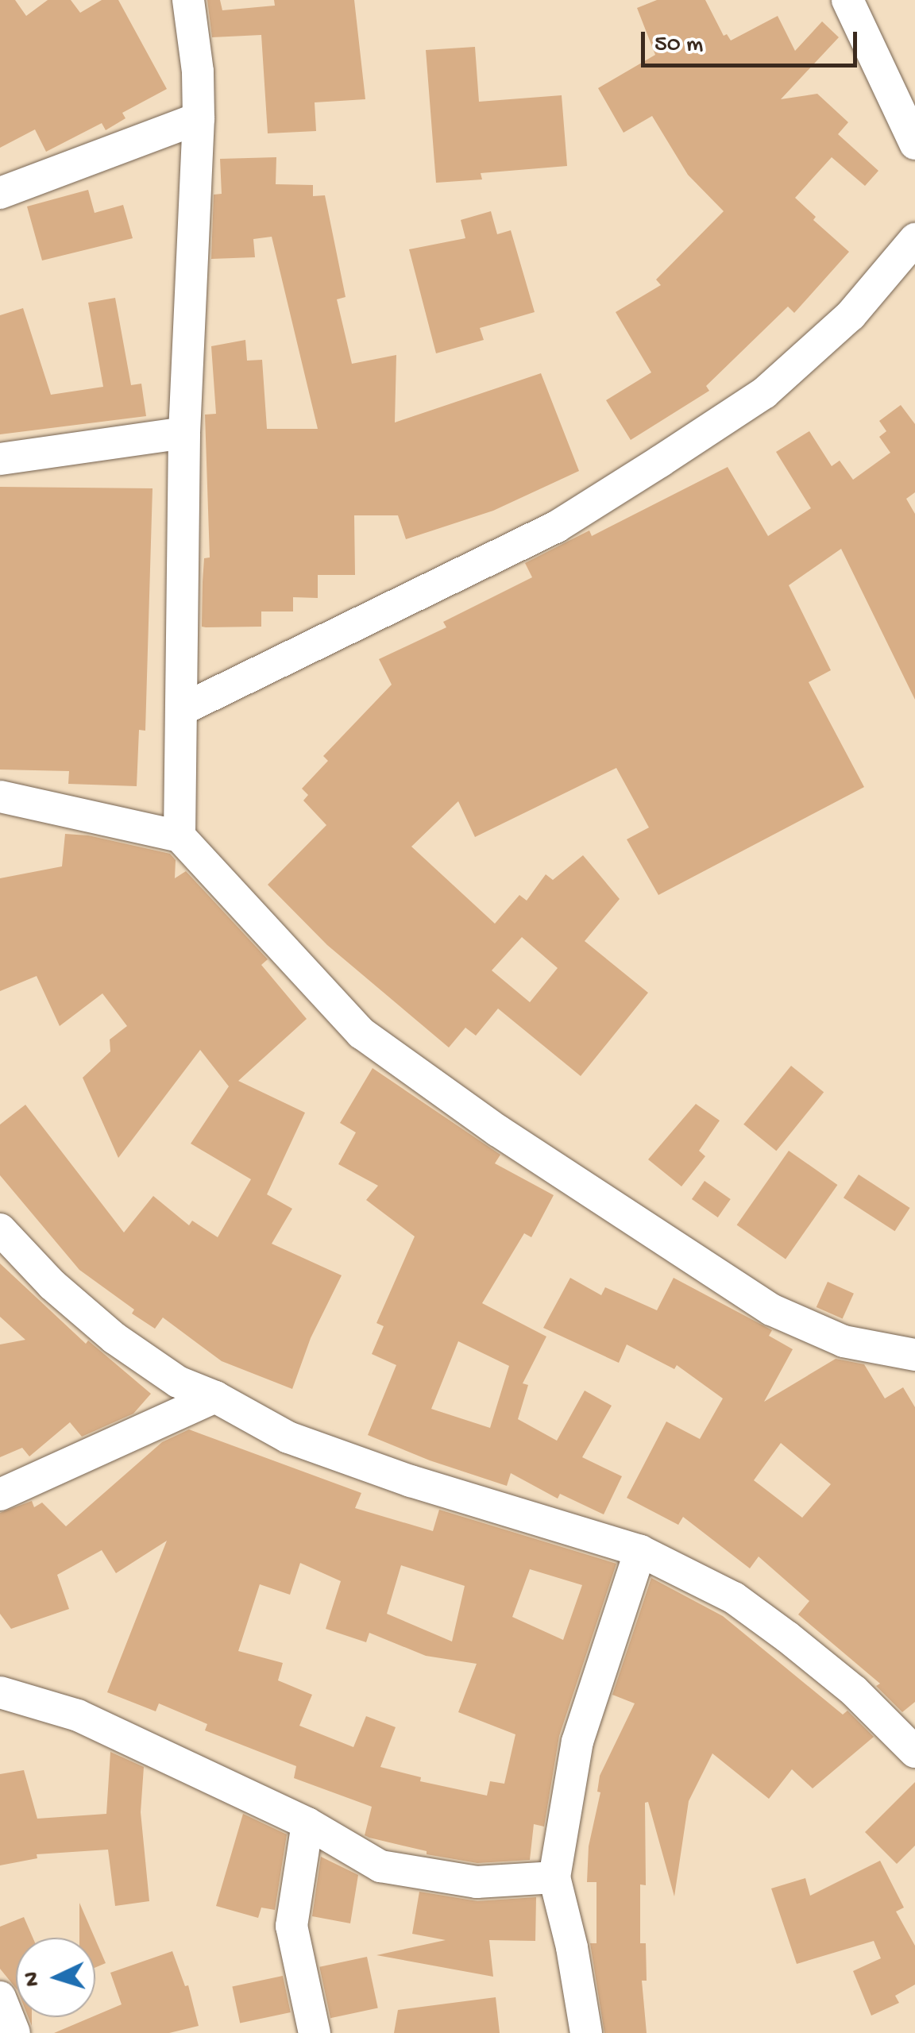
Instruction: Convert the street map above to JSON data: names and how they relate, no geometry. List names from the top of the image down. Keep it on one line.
{"scale_bar":"50 m","north":"left"}
